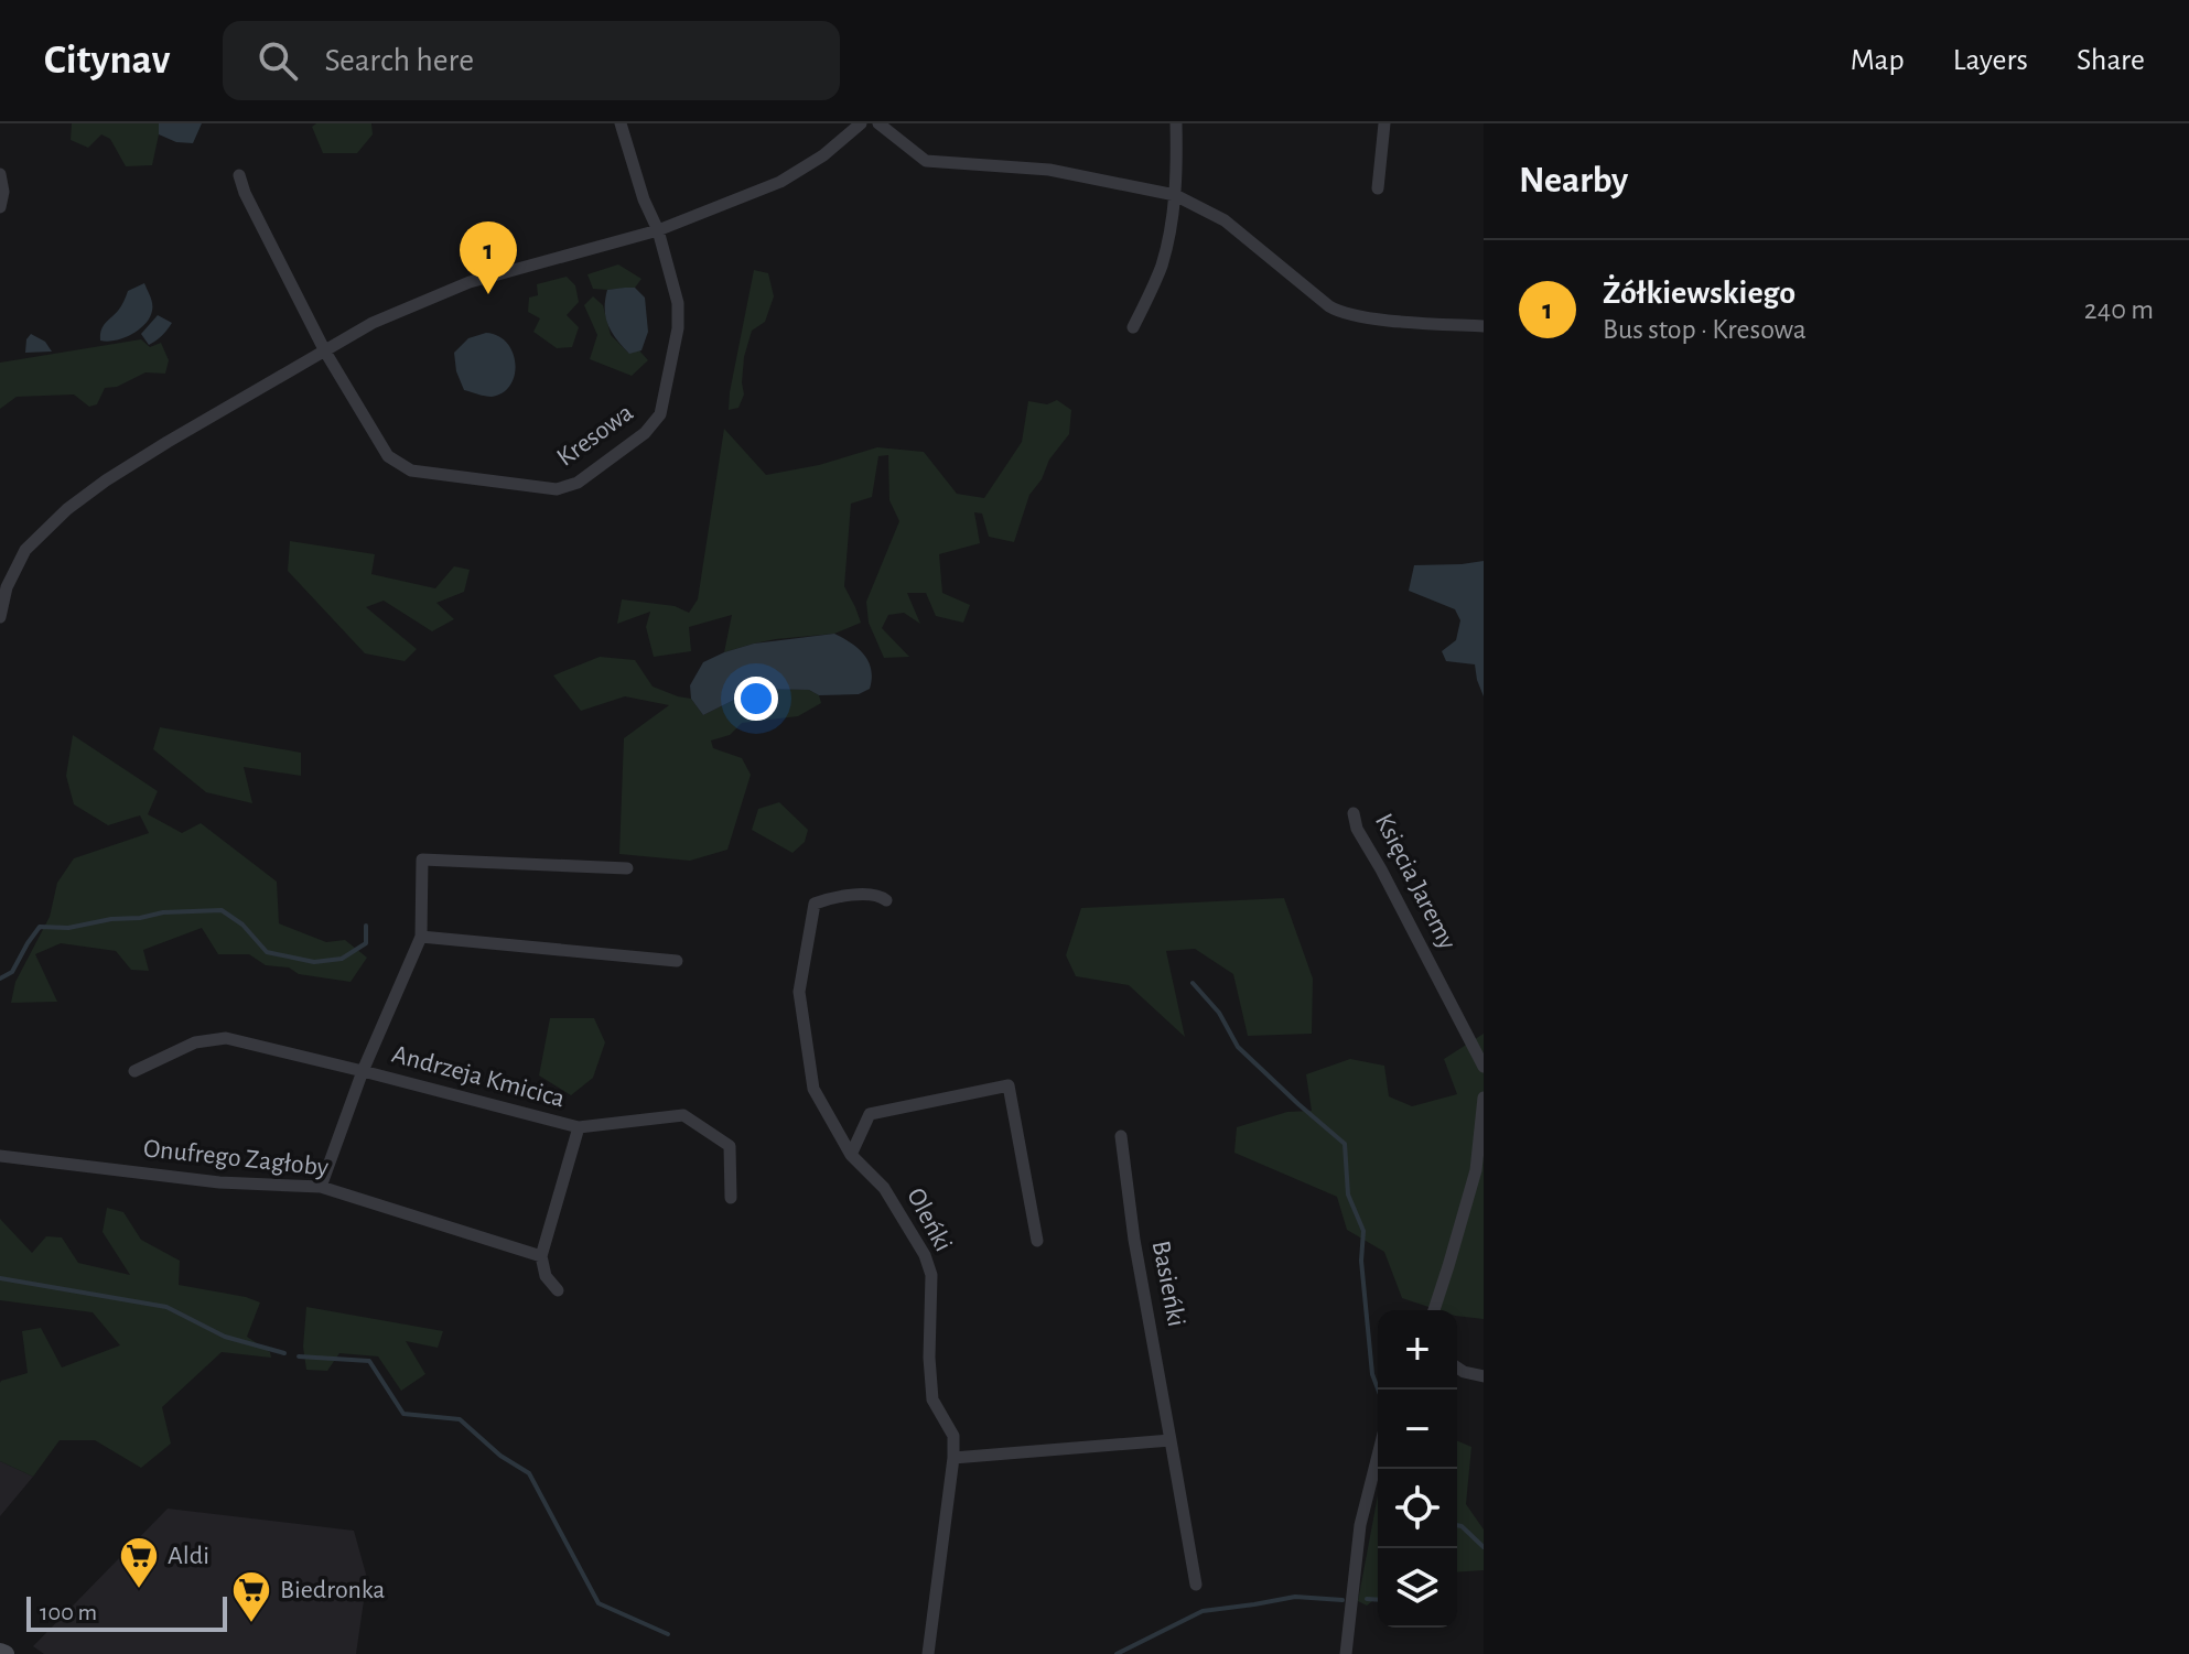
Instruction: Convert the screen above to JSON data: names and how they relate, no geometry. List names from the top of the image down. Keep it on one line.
{"streets":{"street":["Kresowa","Księcia Jaremy","Andrzeja Kmicica","Onufrego Zagłoby","Oleńki","Basieńki"]},"crossings":[["Andrzeja Kmicica","Onufrego Zagłoby"]],"places":{"supermarket":["Aldi","Biedronka"]},"scale_bar":"100 m","page":{"header":"Citynav","search":"Search here","nav":["Map","Layers","Share"],"heading":"Nearby","pins":"1","list":[{"mark":"1","name":"Żółkiewskiego","note":"Bus stop · Kresowa","value":"240 m"}],"map_buttons":["+","−"],"scale":"100 m"}}
